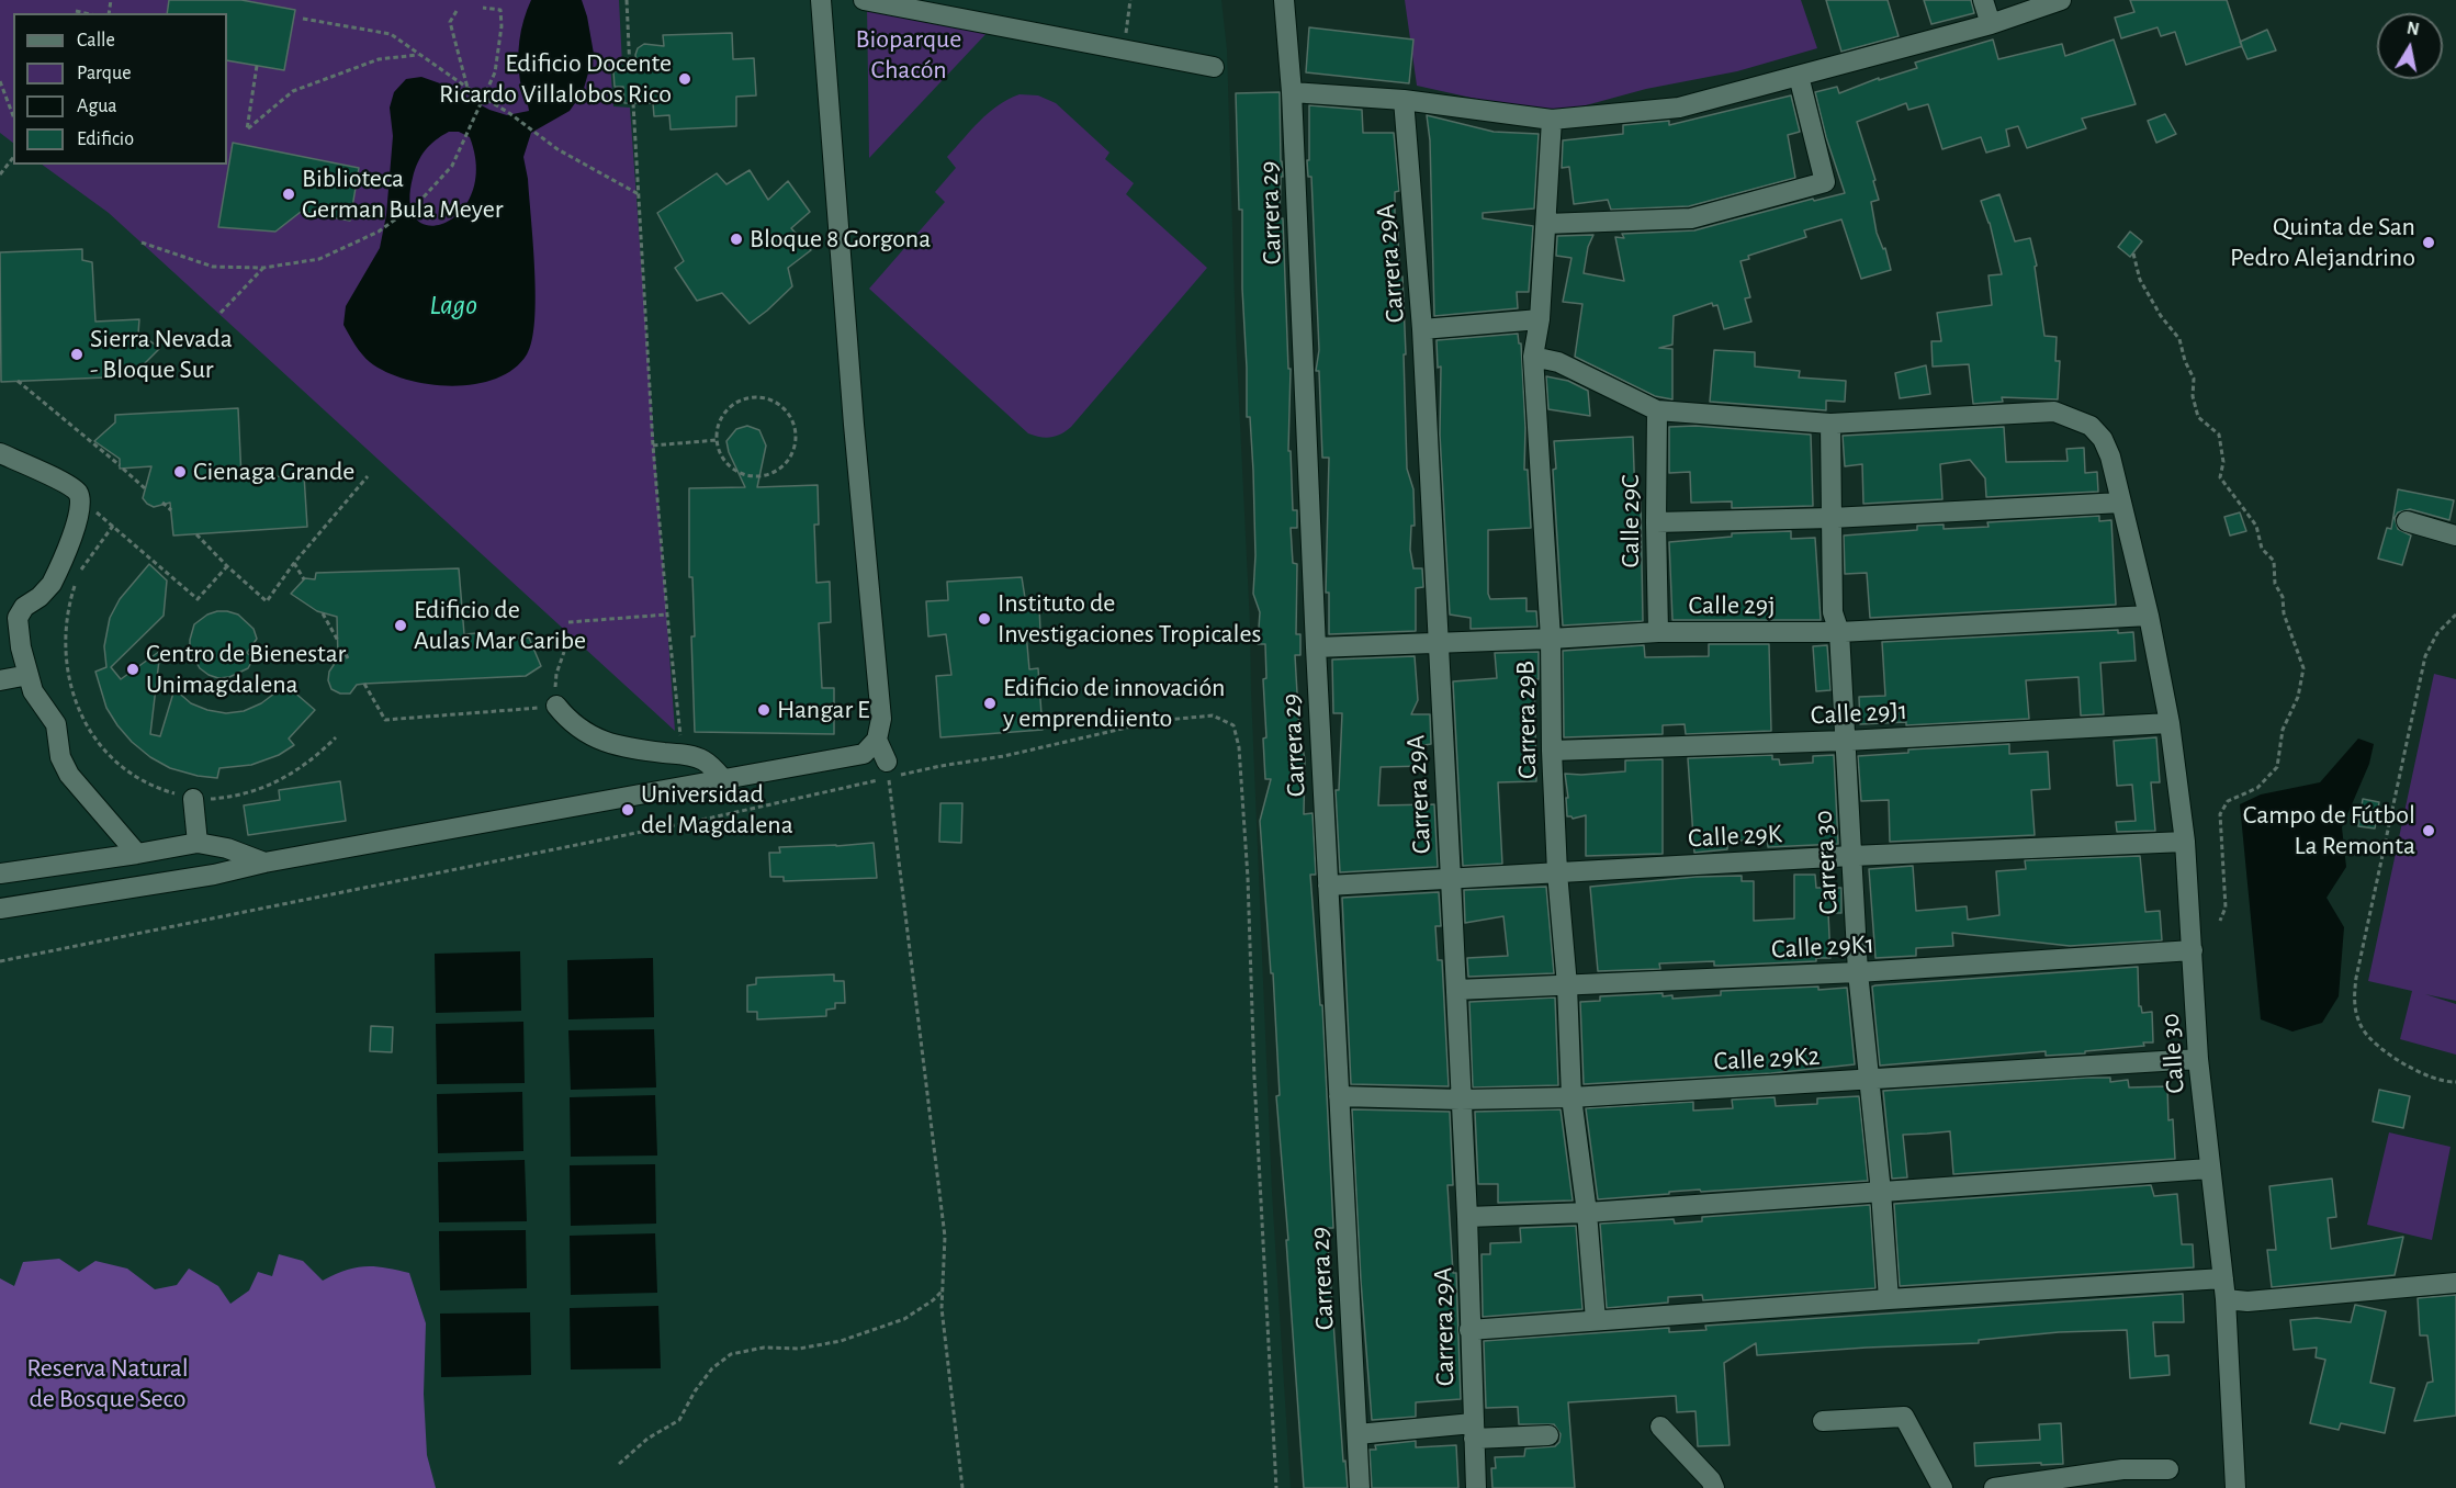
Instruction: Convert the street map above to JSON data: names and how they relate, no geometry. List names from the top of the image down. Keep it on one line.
{"streets":{"street":["Carrera 29","Carrera 29A","Calle 29C","Calle 29j","Calle 29J1","Carrera 29B","Calle 29K","Carrera 30","Calle 29K1","Calle 30","Calle 29K2"]},"crossings":[["Carrera 29","Calle 29j"],["Carrera 29","Calle 29K"],["Carrera 29","Calle 29K2"],["Carrera 29A","Calle 29j"],["Carrera 29A","Calle 29K"],["Carrera 29A","Calle 29K1"],["Carrera 29A","Calle 29K2"],["Calle 29C","Calle 29j"],["Calle 29C","Calle 30"],["Calle 29j","Carrera 29B"],["Calle 29j","Carrera 30"],["Calle 29j","Calle 30"],["Calle 29J1","Carrera 29B"],["Calle 29J1","Carrera 30"],["Calle 29J1","Calle 30"],["Carrera 29B","Calle 29K"],["Carrera 29B","Calle 29K1"],["Carrera 29B","Calle 29K2"],["Calle 29K","Carrera 30"],["Calle 29K","Calle 30"],["Carrera 30","Calle 29K1"],["Carrera 30","Calle 30"],["Carrera 30","Calle 29K2"],["Calle 29K1","Calle 30"],["Calle 30","Calle 29K2"]],"water":["Lago"],"parks":["Bioparque Chacón","Reserva Natural de Bosque Seco"],"places":["Edificio Docente Ricardo Villalobos Rico","Biblioteca German Bula Meyer","Bloque 8 Gorgona","Quinta de San Pedro Alejandrino","Sierra Nevada - Bloque Sur","Cienaga Grande","Instituto de Investigaciones Tropicales","Edificio de Aulas Mar Caribe","Centro de Bienestar Unimagdalena","Edificio de innovación y emprendiiento","Hangar E","Universidad del Magdalena","Campo de Fútbol La Remonta"],"legend":["Calle","Parque","Agua","Edificio"],"north":"top"}
